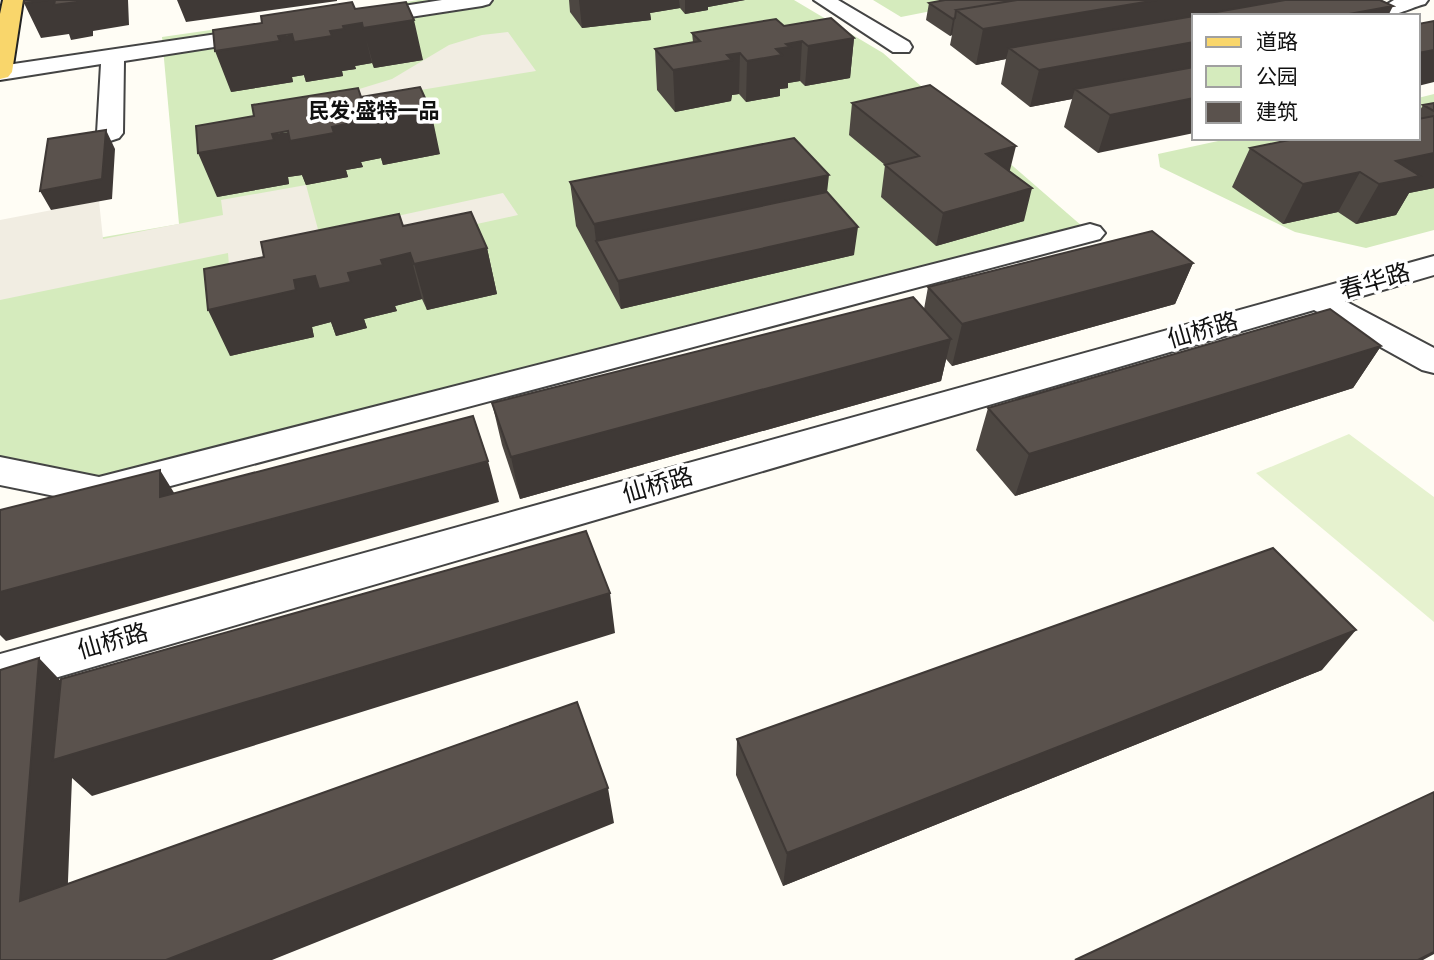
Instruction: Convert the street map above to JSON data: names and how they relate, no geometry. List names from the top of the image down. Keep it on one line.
{"streets":{"street":["春华路","仙桥路"]},"crossings":[["春华路","仙桥路"]],"districts":["民发·盛特一品"],"legend":["道路","公园","建筑"]}
